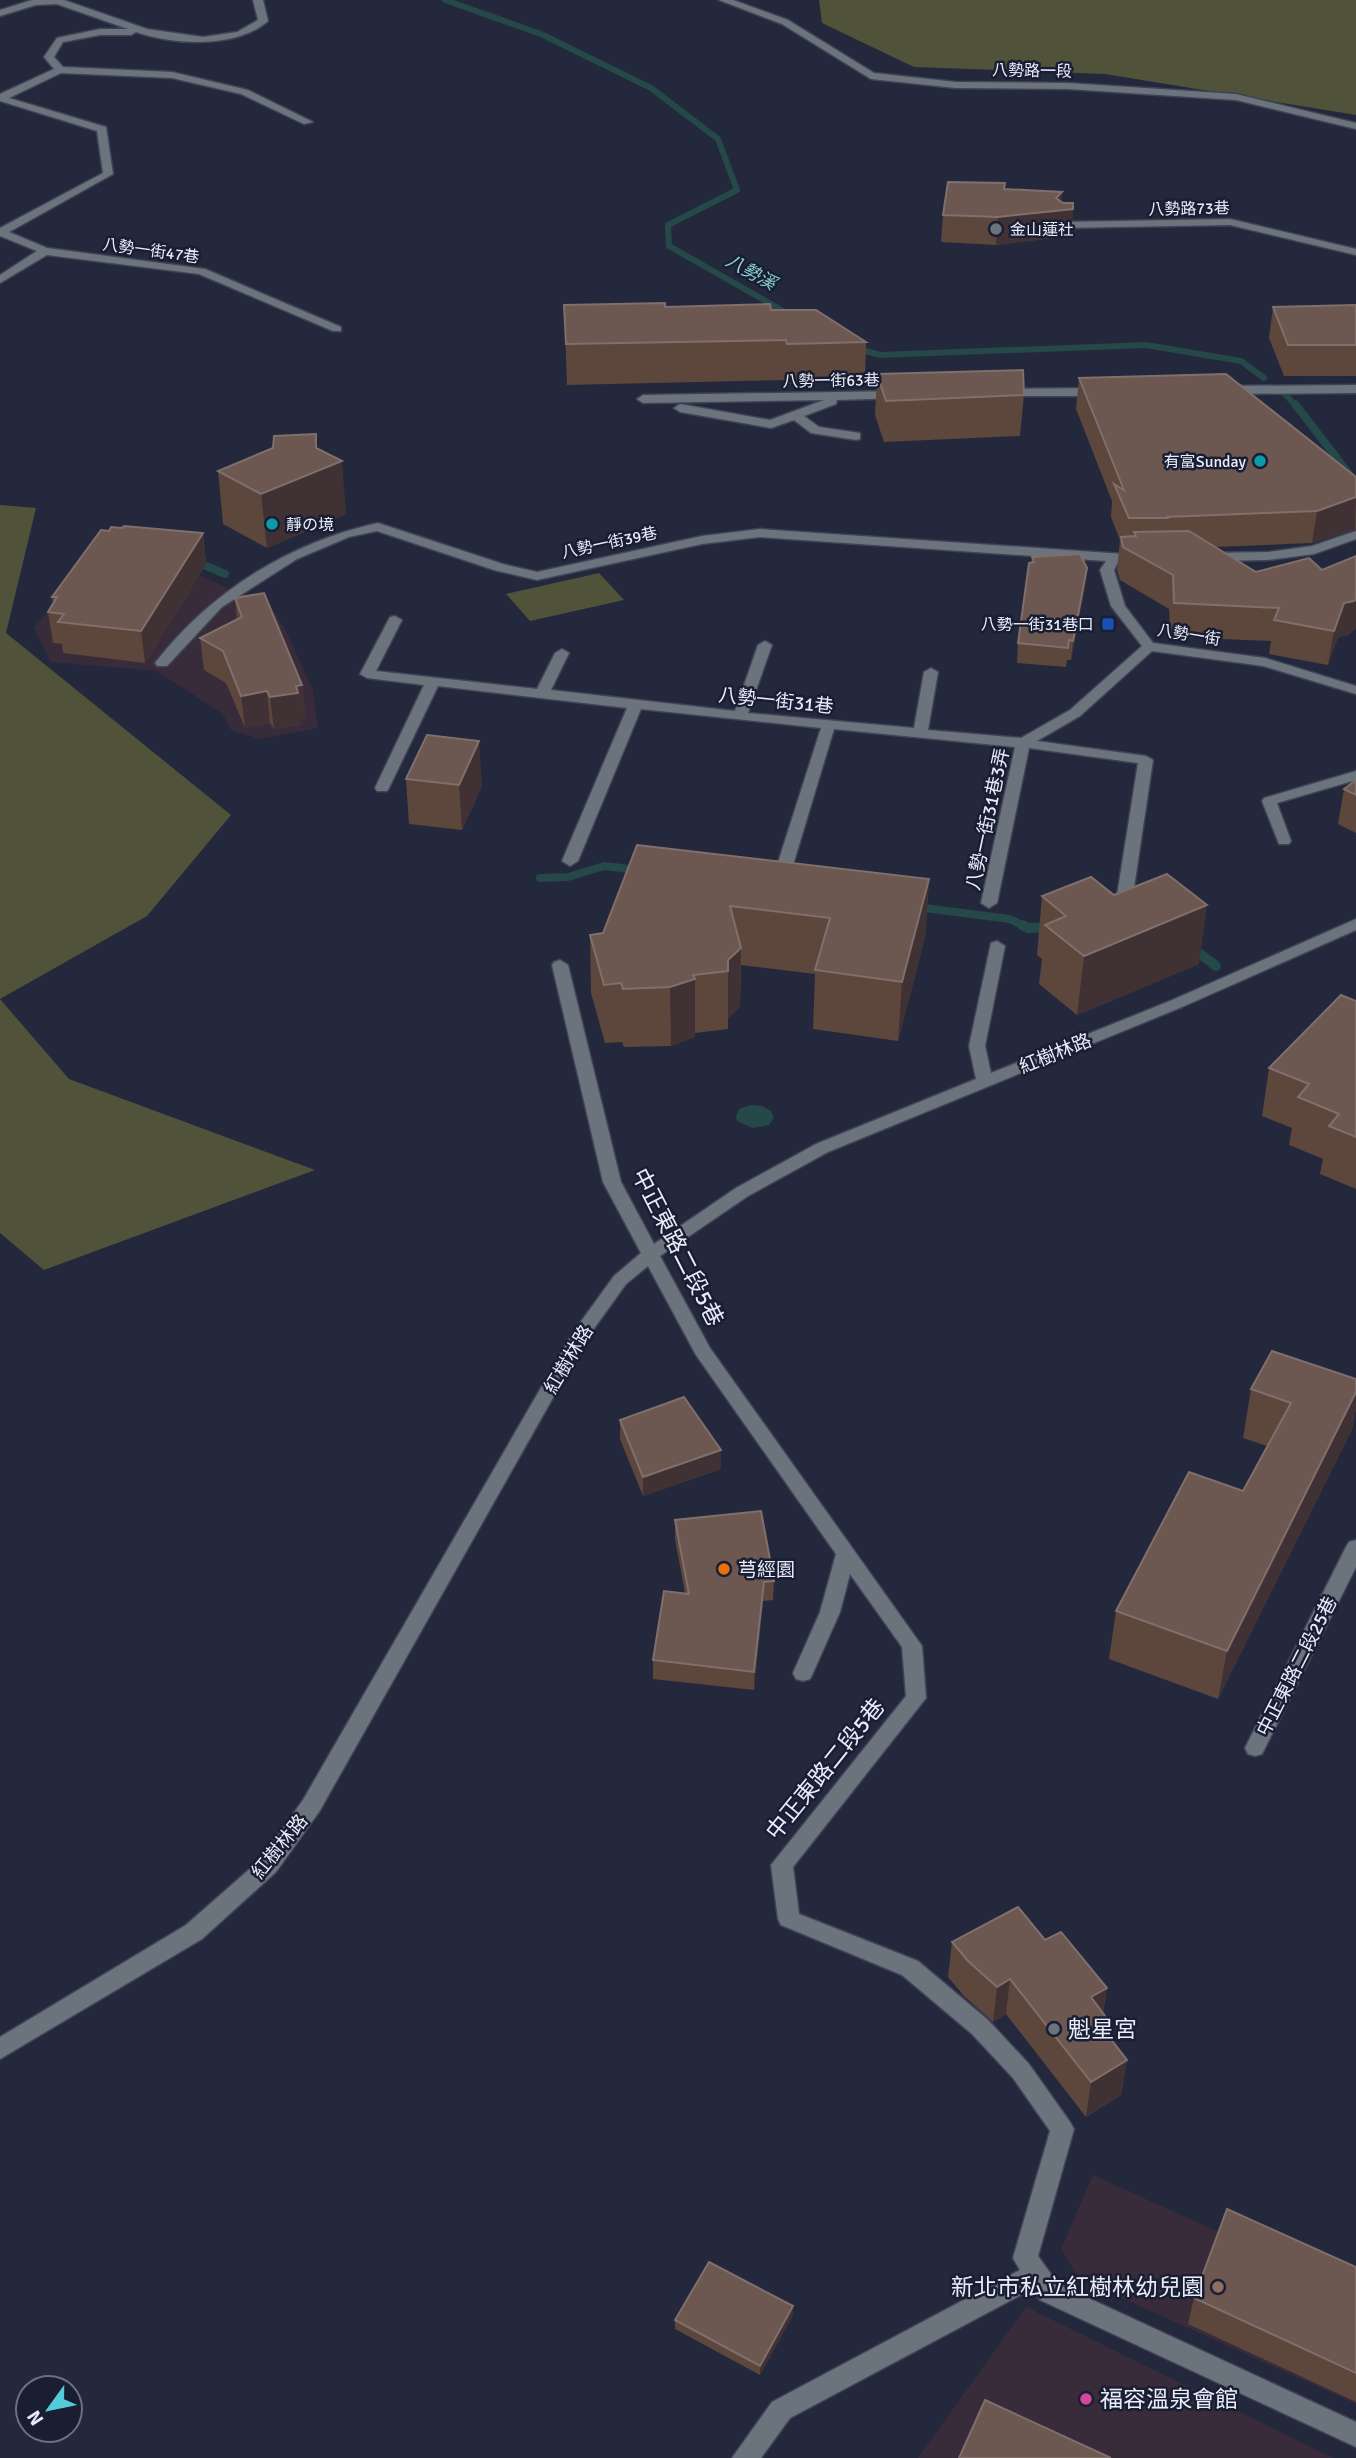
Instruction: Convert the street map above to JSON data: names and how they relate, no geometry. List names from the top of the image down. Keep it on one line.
{"streets":{"street":["八勢路一段","八勢路73巷","八勢一街47巷","八勢一街63巷","八勢一街39巷","八勢一街","八勢一街31巷","八勢一街31巷3弄","紅樹林路","中正東路二段5巷","中正東路二段25巷"]},"crossings":[["八勢一街39巷","八勢一街"],["八勢一街31巷","八勢一街31巷3弄"],["紅樹林路","中正東路二段5巷"]],"water":["八勢溪"],"places":{"other":["金山蓮社","有富Sunday","靜の境","芎經園","魁星宮","新北市私立紅樹林幼兒園","福容溫泉會館"],"transit":["八勢一街31巷口"]},"north":"bottom left"}
